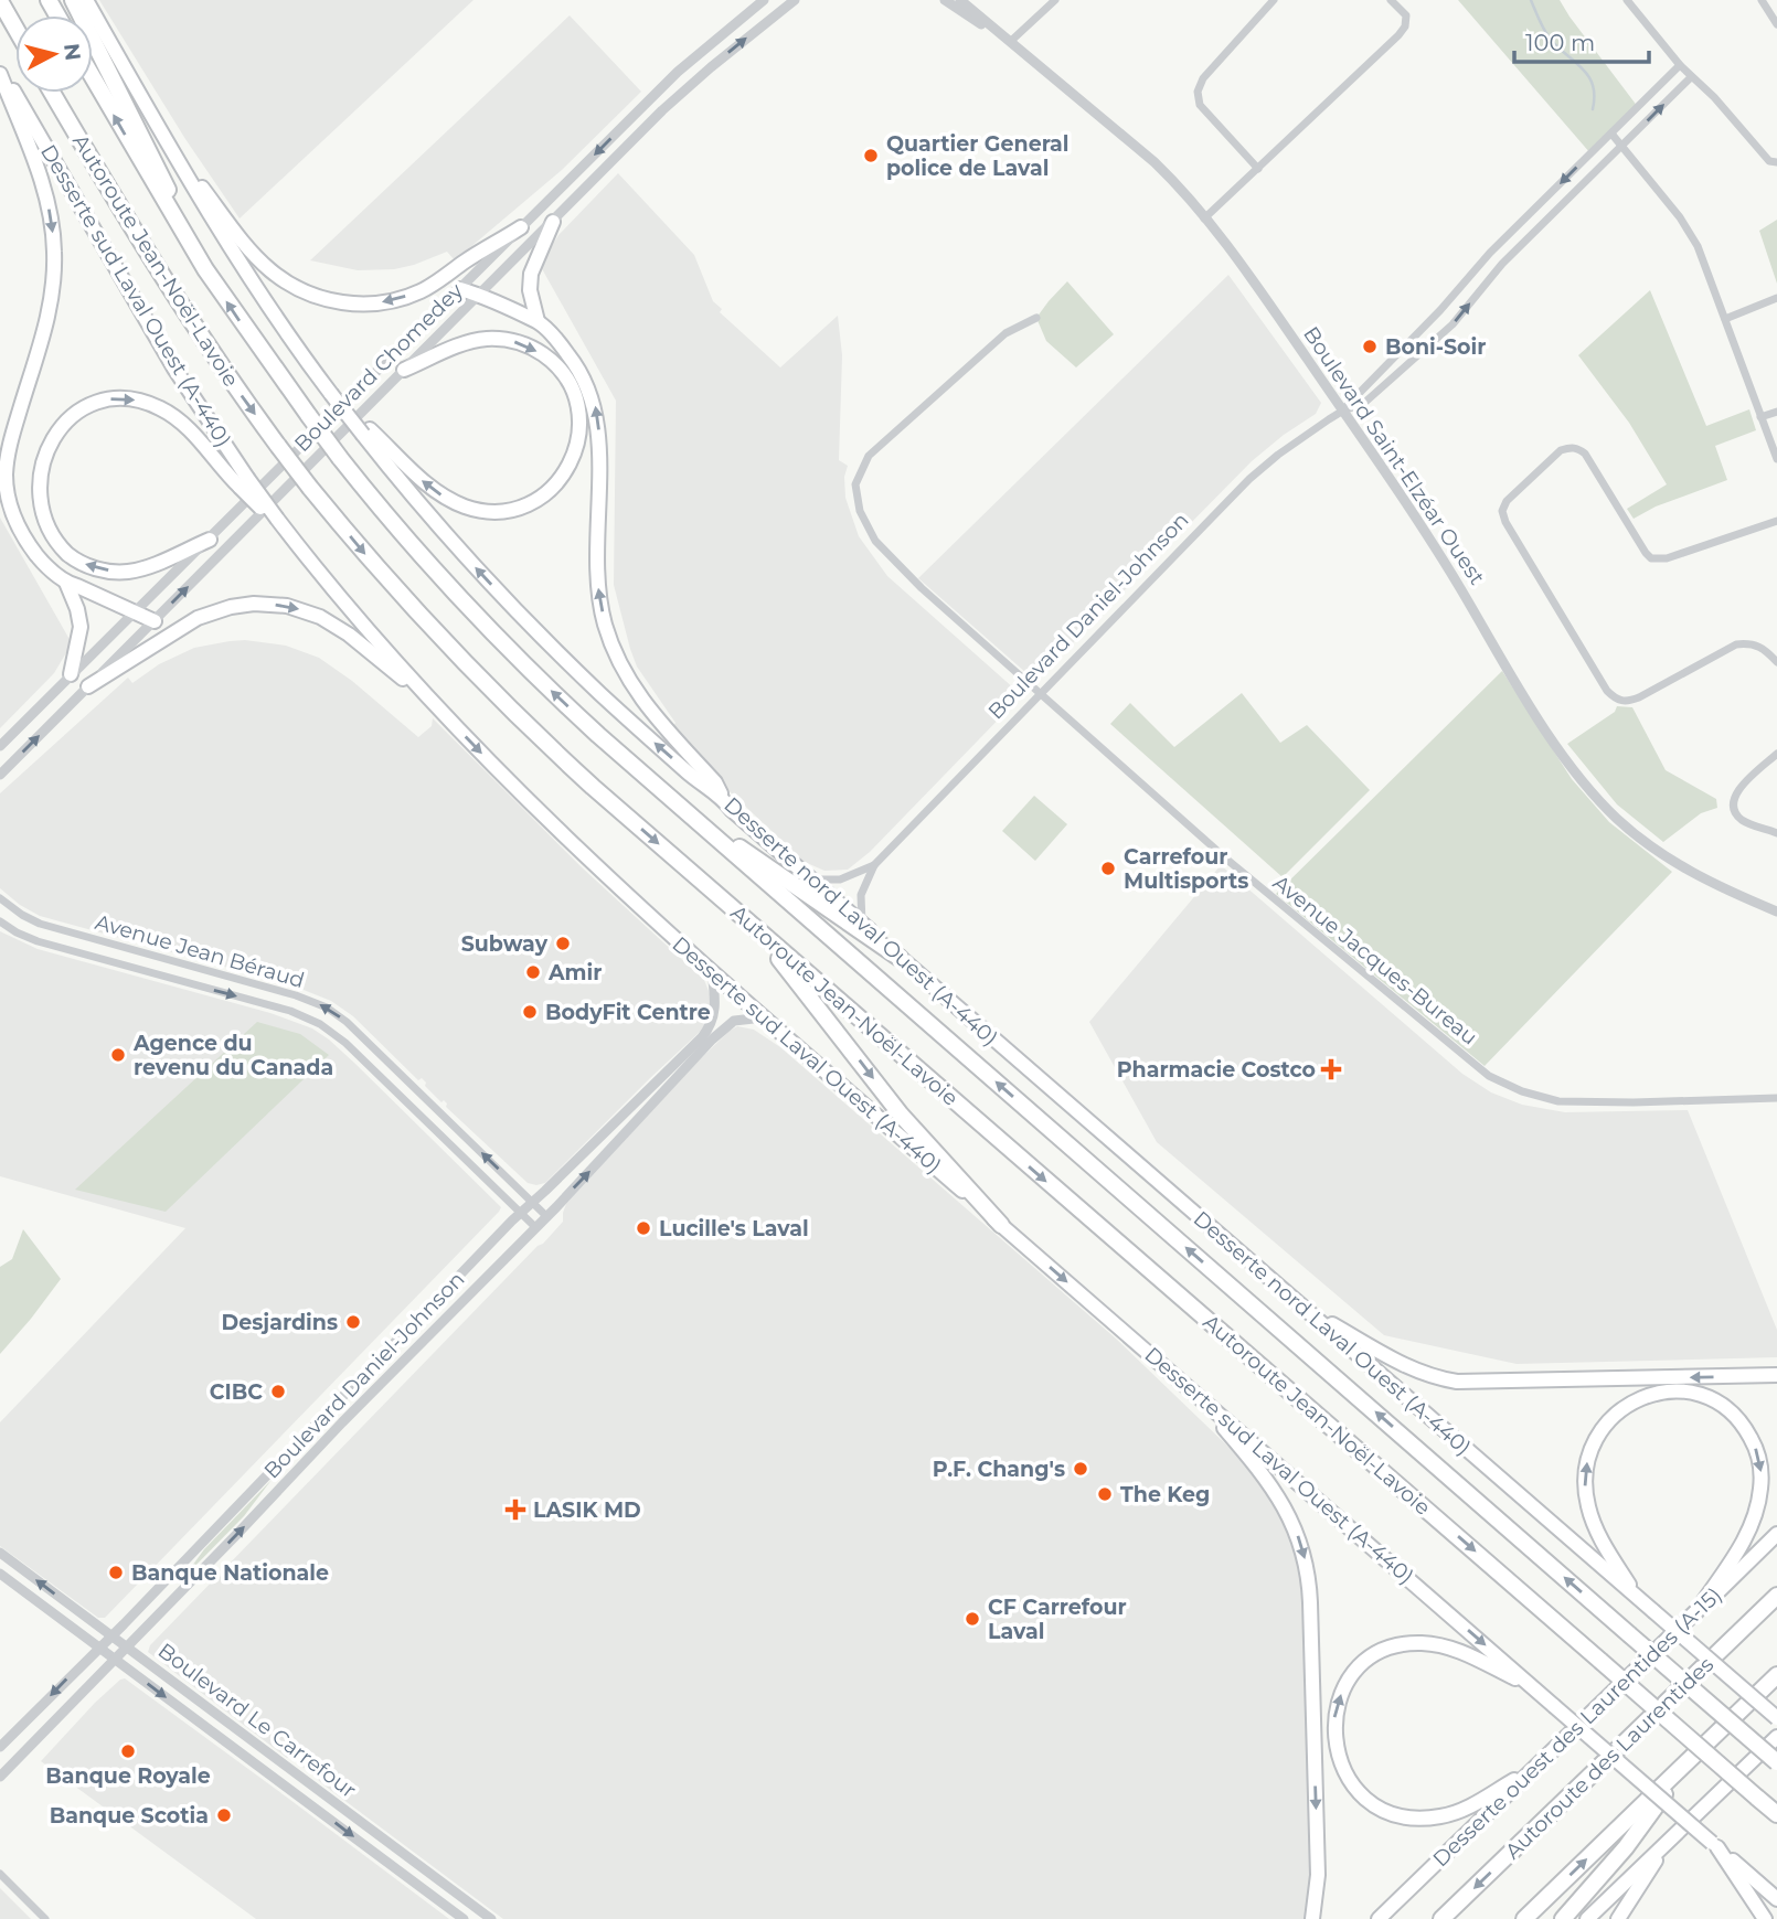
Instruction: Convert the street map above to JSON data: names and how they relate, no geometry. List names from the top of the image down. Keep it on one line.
{"streets":{"highway":["Autoroute Jean-Noël-Lavoie","Autoroute des Laurentides"],"main road":["Desserte sud Laval Ouest (A-440)","Desserte nord Laval Ouest (A-440)","Desserte ouest des Laurentides (A-15)"],"street":["Boulevard Chomedey","Boulevard Saint-Elzéar Ouest","Boulevard Daniel-Johnson","Avenue Jean Béraud","Avenue Jacques-Bureau","Boulevard Le Carrefour"]},"crossings":[["Desserte sud Laval Ouest (A-440)","Boulevard Daniel-Johnson"],["Boulevard Saint-Elzéar Ouest","Boulevard Daniel-Johnson"],["Boulevard Daniel-Johnson","Desserte nord Laval Ouest (A-440)"],["Boulevard Daniel-Johnson","Avenue Jean Béraud"],["Boulevard Daniel-Johnson","Avenue Jacques-Bureau"],["Boulevard Daniel-Johnson","Boulevard Le Carrefour"]],"one_way":["Desserte sud Laval Ouest (A-440)"],"places":{"other":["Quartier General police de Laval","Boni-Soir","Carrefour Multisports","Subway","Amir","BodyFit Centre","Agence du revenu du Canada","Lucille's Laval","Desjardins","CIBC","P.F. Chang's","The Keg","Banque Nationale","CF Carrefour Laval","Banque Royale","Banque Scotia"],"health":["Pharmacie Costco","LASIK MD"]},"scale_bar":"100 m","north":"right"}
